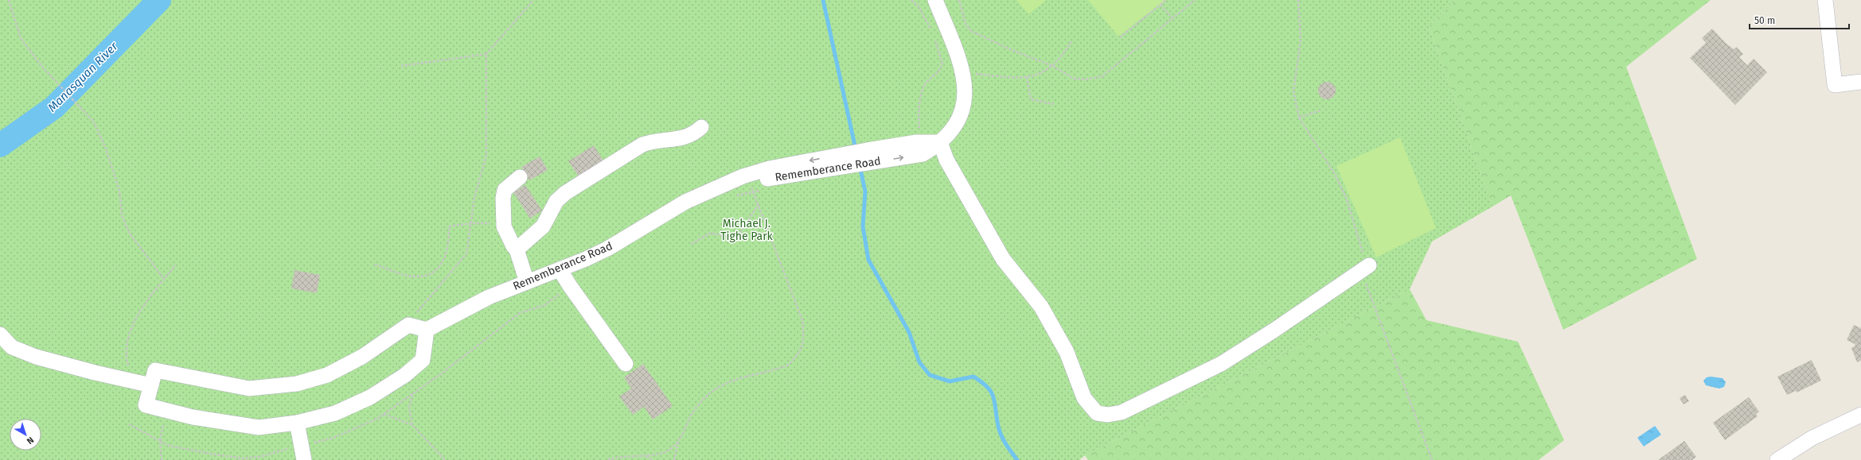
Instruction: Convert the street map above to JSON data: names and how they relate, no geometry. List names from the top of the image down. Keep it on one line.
{"streets":{"street":["Rememberance Road"]},"water":["Manasquan River"],"parks":["Michael J. Tighe Park"],"scale_bar":"50 m","north":"bottom right"}
